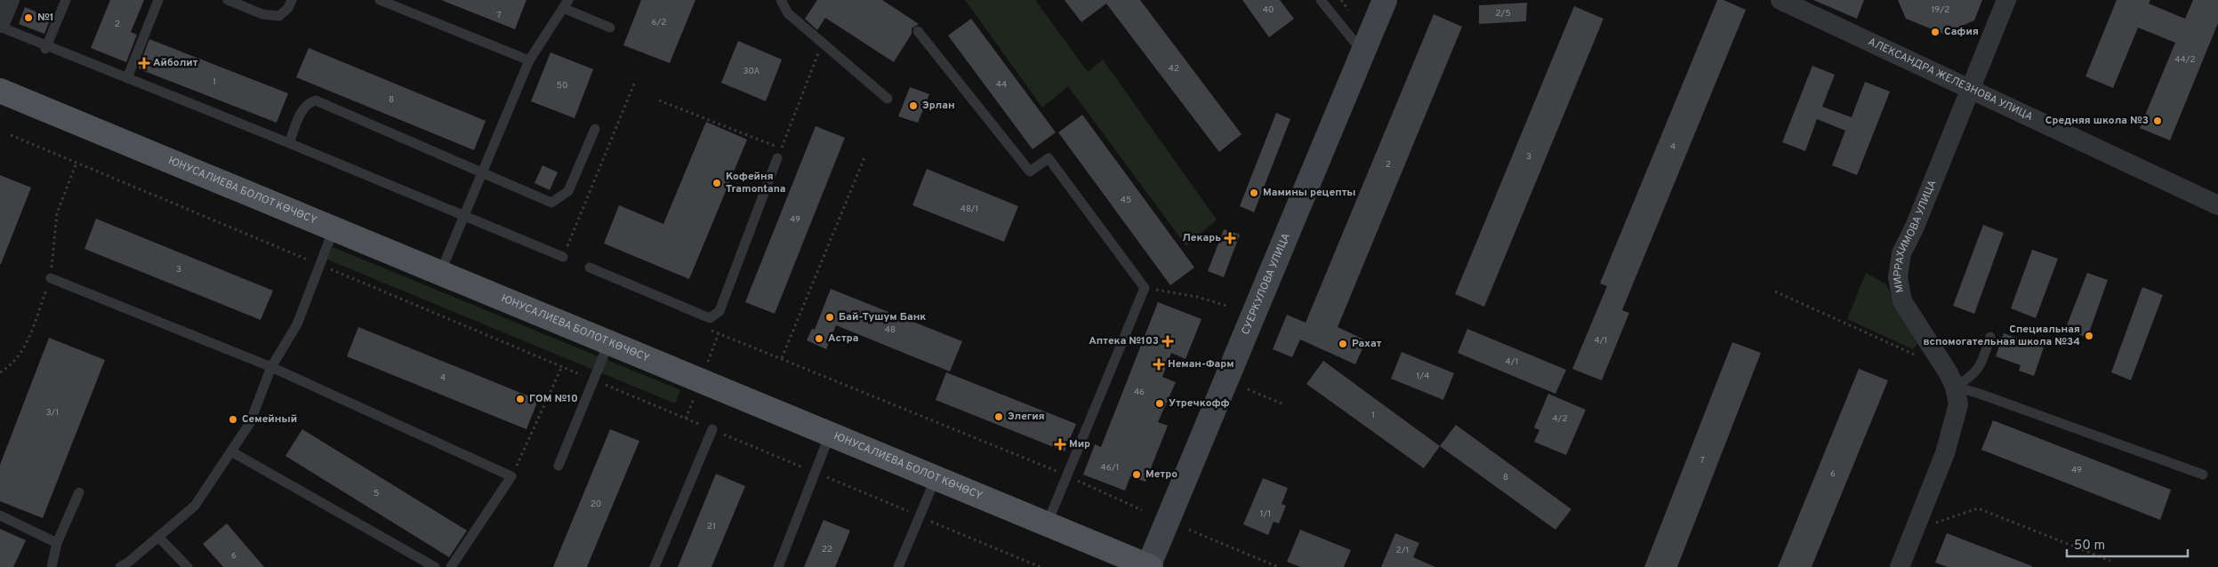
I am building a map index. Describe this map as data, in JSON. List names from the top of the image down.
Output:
{
  "streets": {
    "main road": ["ЮНУСАЛИЕВА БОЛОТ КӨЧӨСҮ", "СУЕРКУЛОВА УЛИЦА"],
    "street": ["АЛЕКСАНДРА ЖЕЛЕЗНОВА УЛИЦА", "МИРРАХИМОВА УЛИЦА"]
  },
  "crossings": [
    ["АЛЕКСАНДРА ЖЕЛЕЗНОВА УЛИЦА", "МИРРАХИМОВА УЛИЦА"],
    ["ЮНУСАЛИЕВА БОЛОТ КӨЧӨСҮ", "СУЕРКУЛОВА УЛИЦА"]
  ],
  "places": {
    "other": [
      "№1",
      "Сафия",
      "Эрлан",
      "Средняя школа №3",
      "Кофейня Tramontana",
      "Мамины рецепты",
      "Бай-Тушум Банк",
      "Специальная вспомогательная школа №34",
      "Астра",
      "Рахат",
      "ГОМ №10",
      "Утречкофф",
      "Элегия",
      "Семейный",
      "Метро"
    ],
    "health": [
      "Айболит",
      "Лекарь",
      "Аптека №103",
      "Неман-Фарм",
      "Мир"
    ]
  },
  "house_numbers": [
    "40",
    "19/2",
    "2/5",
    "7",
    "6/2",
    "2",
    "44/2",
    "42",
    "30А",
    "1",
    "44",
    "50",
    "8",
    "4",
    "3",
    "2",
    "45",
    "48/1",
    "49",
    "3",
    "48",
    "4/1",
    "4/1",
    "1/4",
    "4",
    "46",
    "3/1",
    "1",
    "4/2",
    "7",
    "46/1",
    "49",
    "6",
    "8",
    "5",
    "20",
    "1/1",
    "21",
    "22",
    "2/1",
    "6"
  ],
  "scale_bar": "50 m"
}
